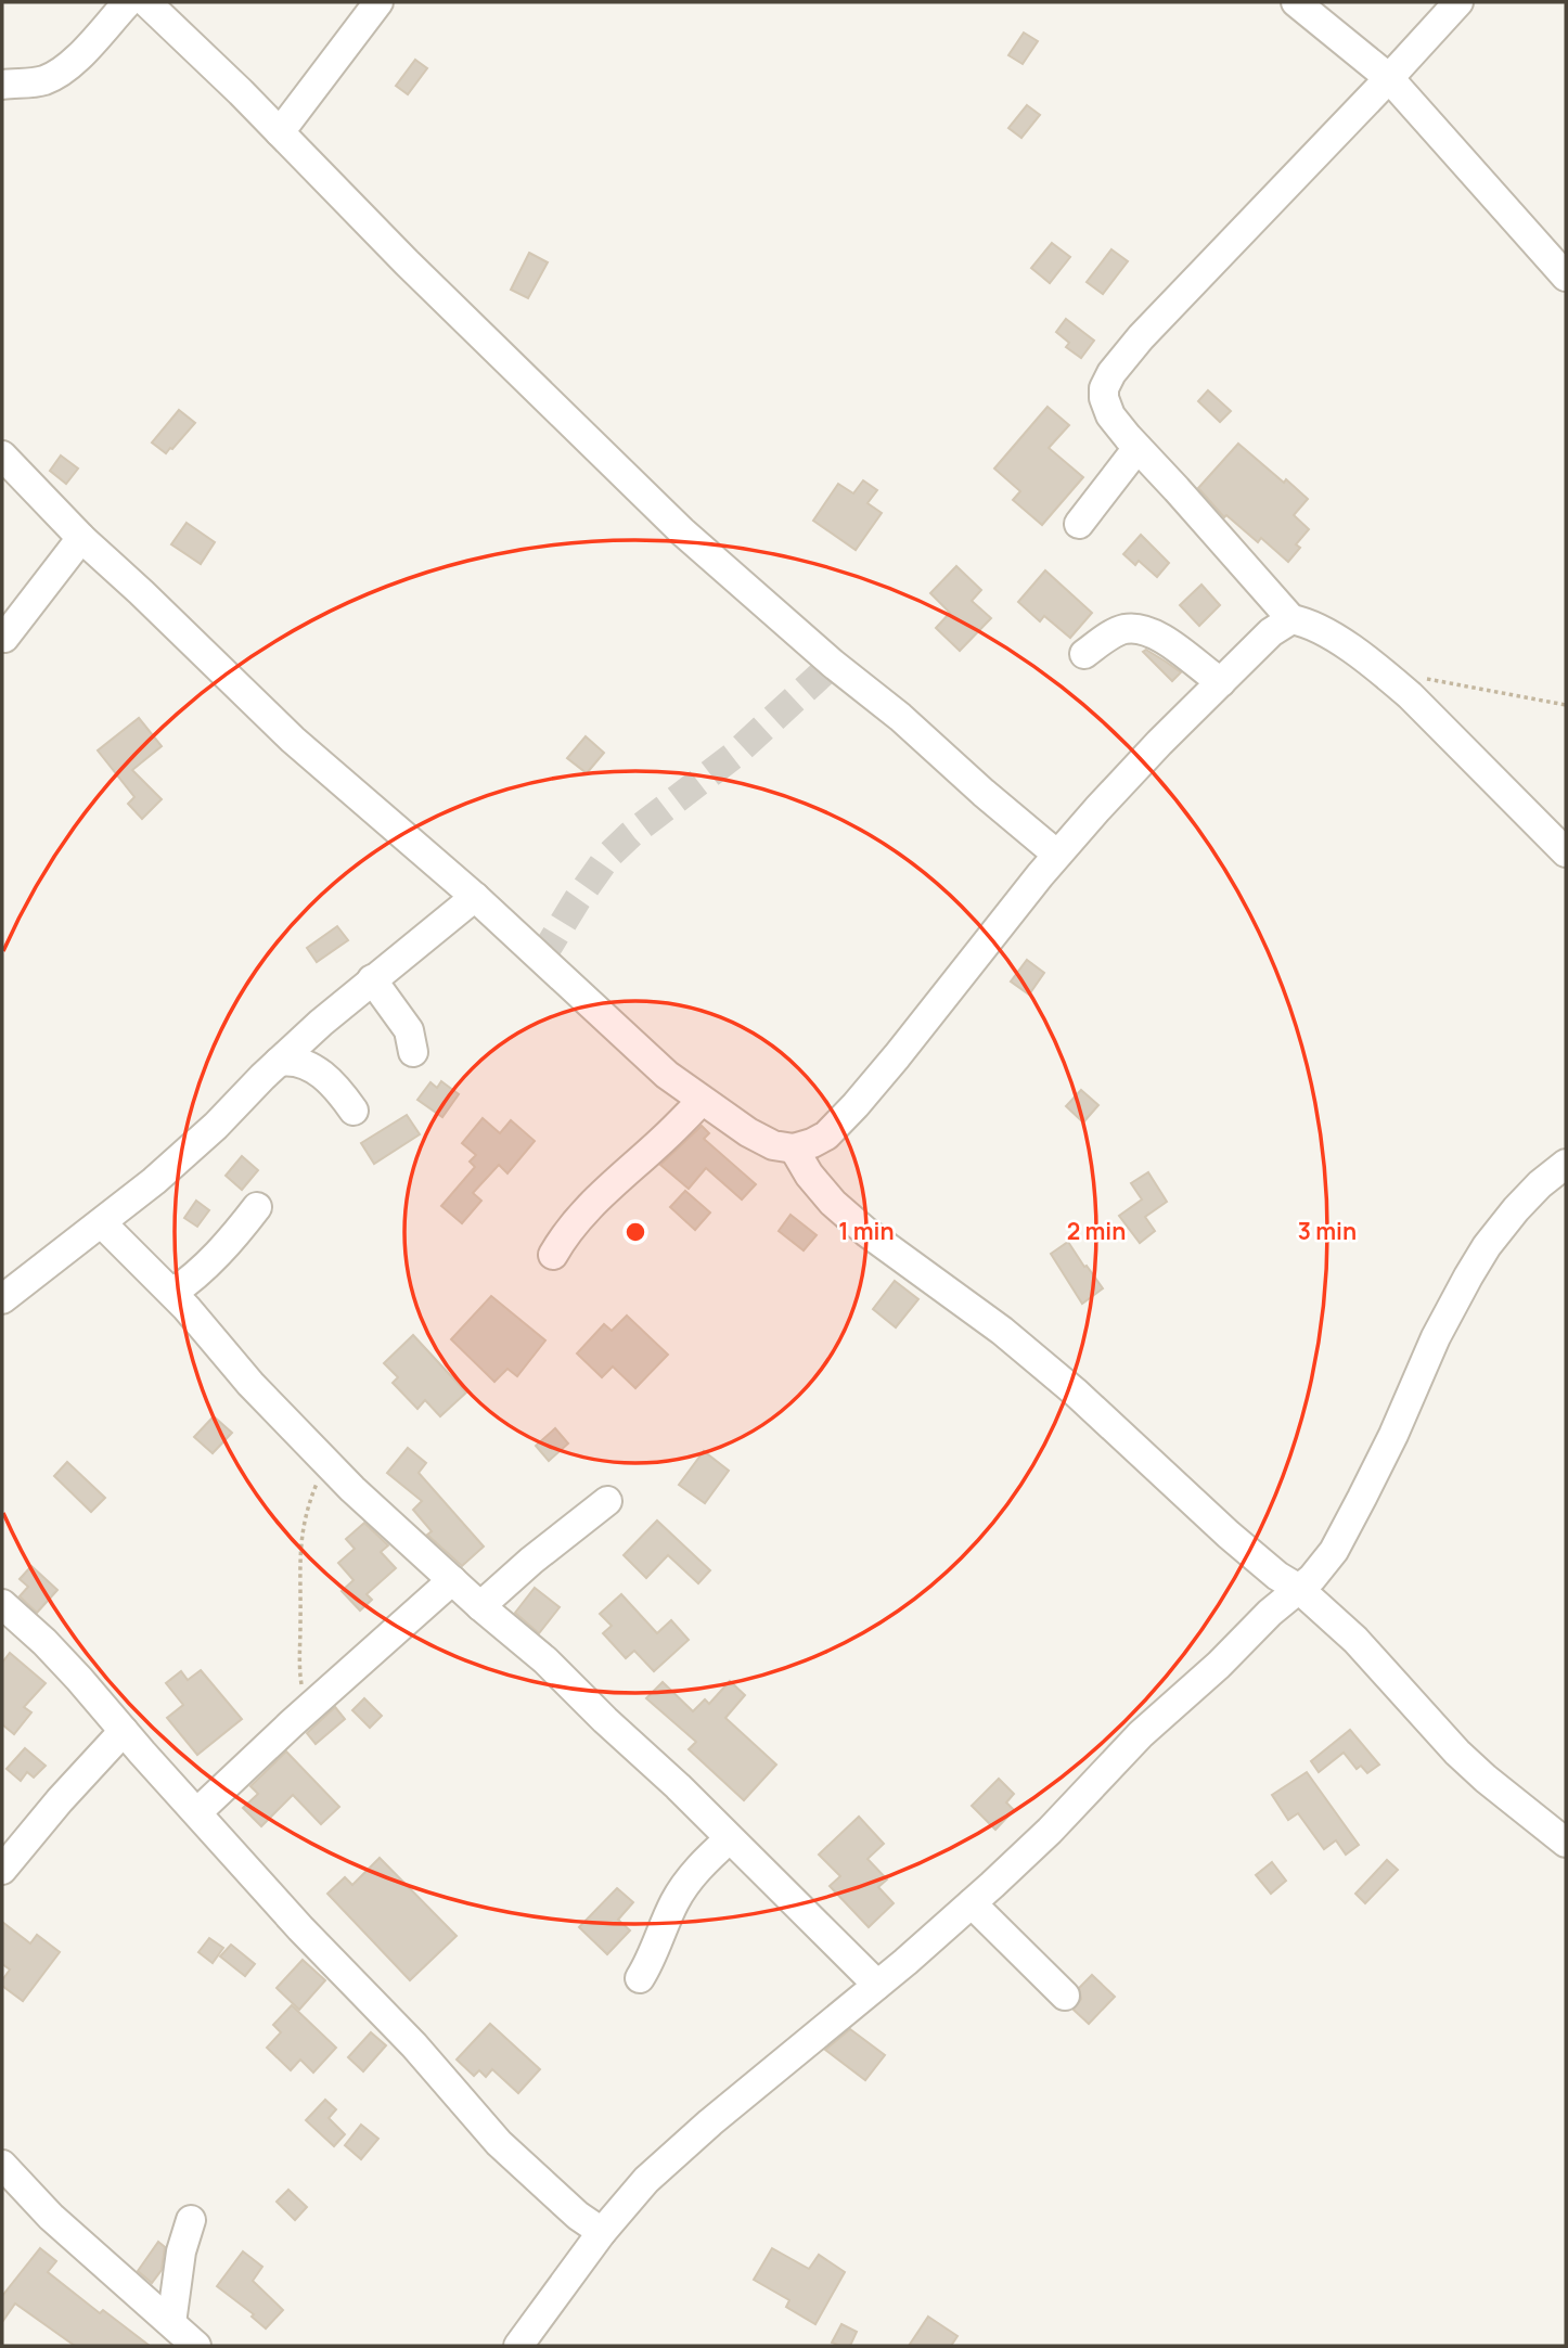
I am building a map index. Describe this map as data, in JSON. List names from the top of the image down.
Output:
{
  "rings": ["1 min", "2 min", "3 min"]
}
